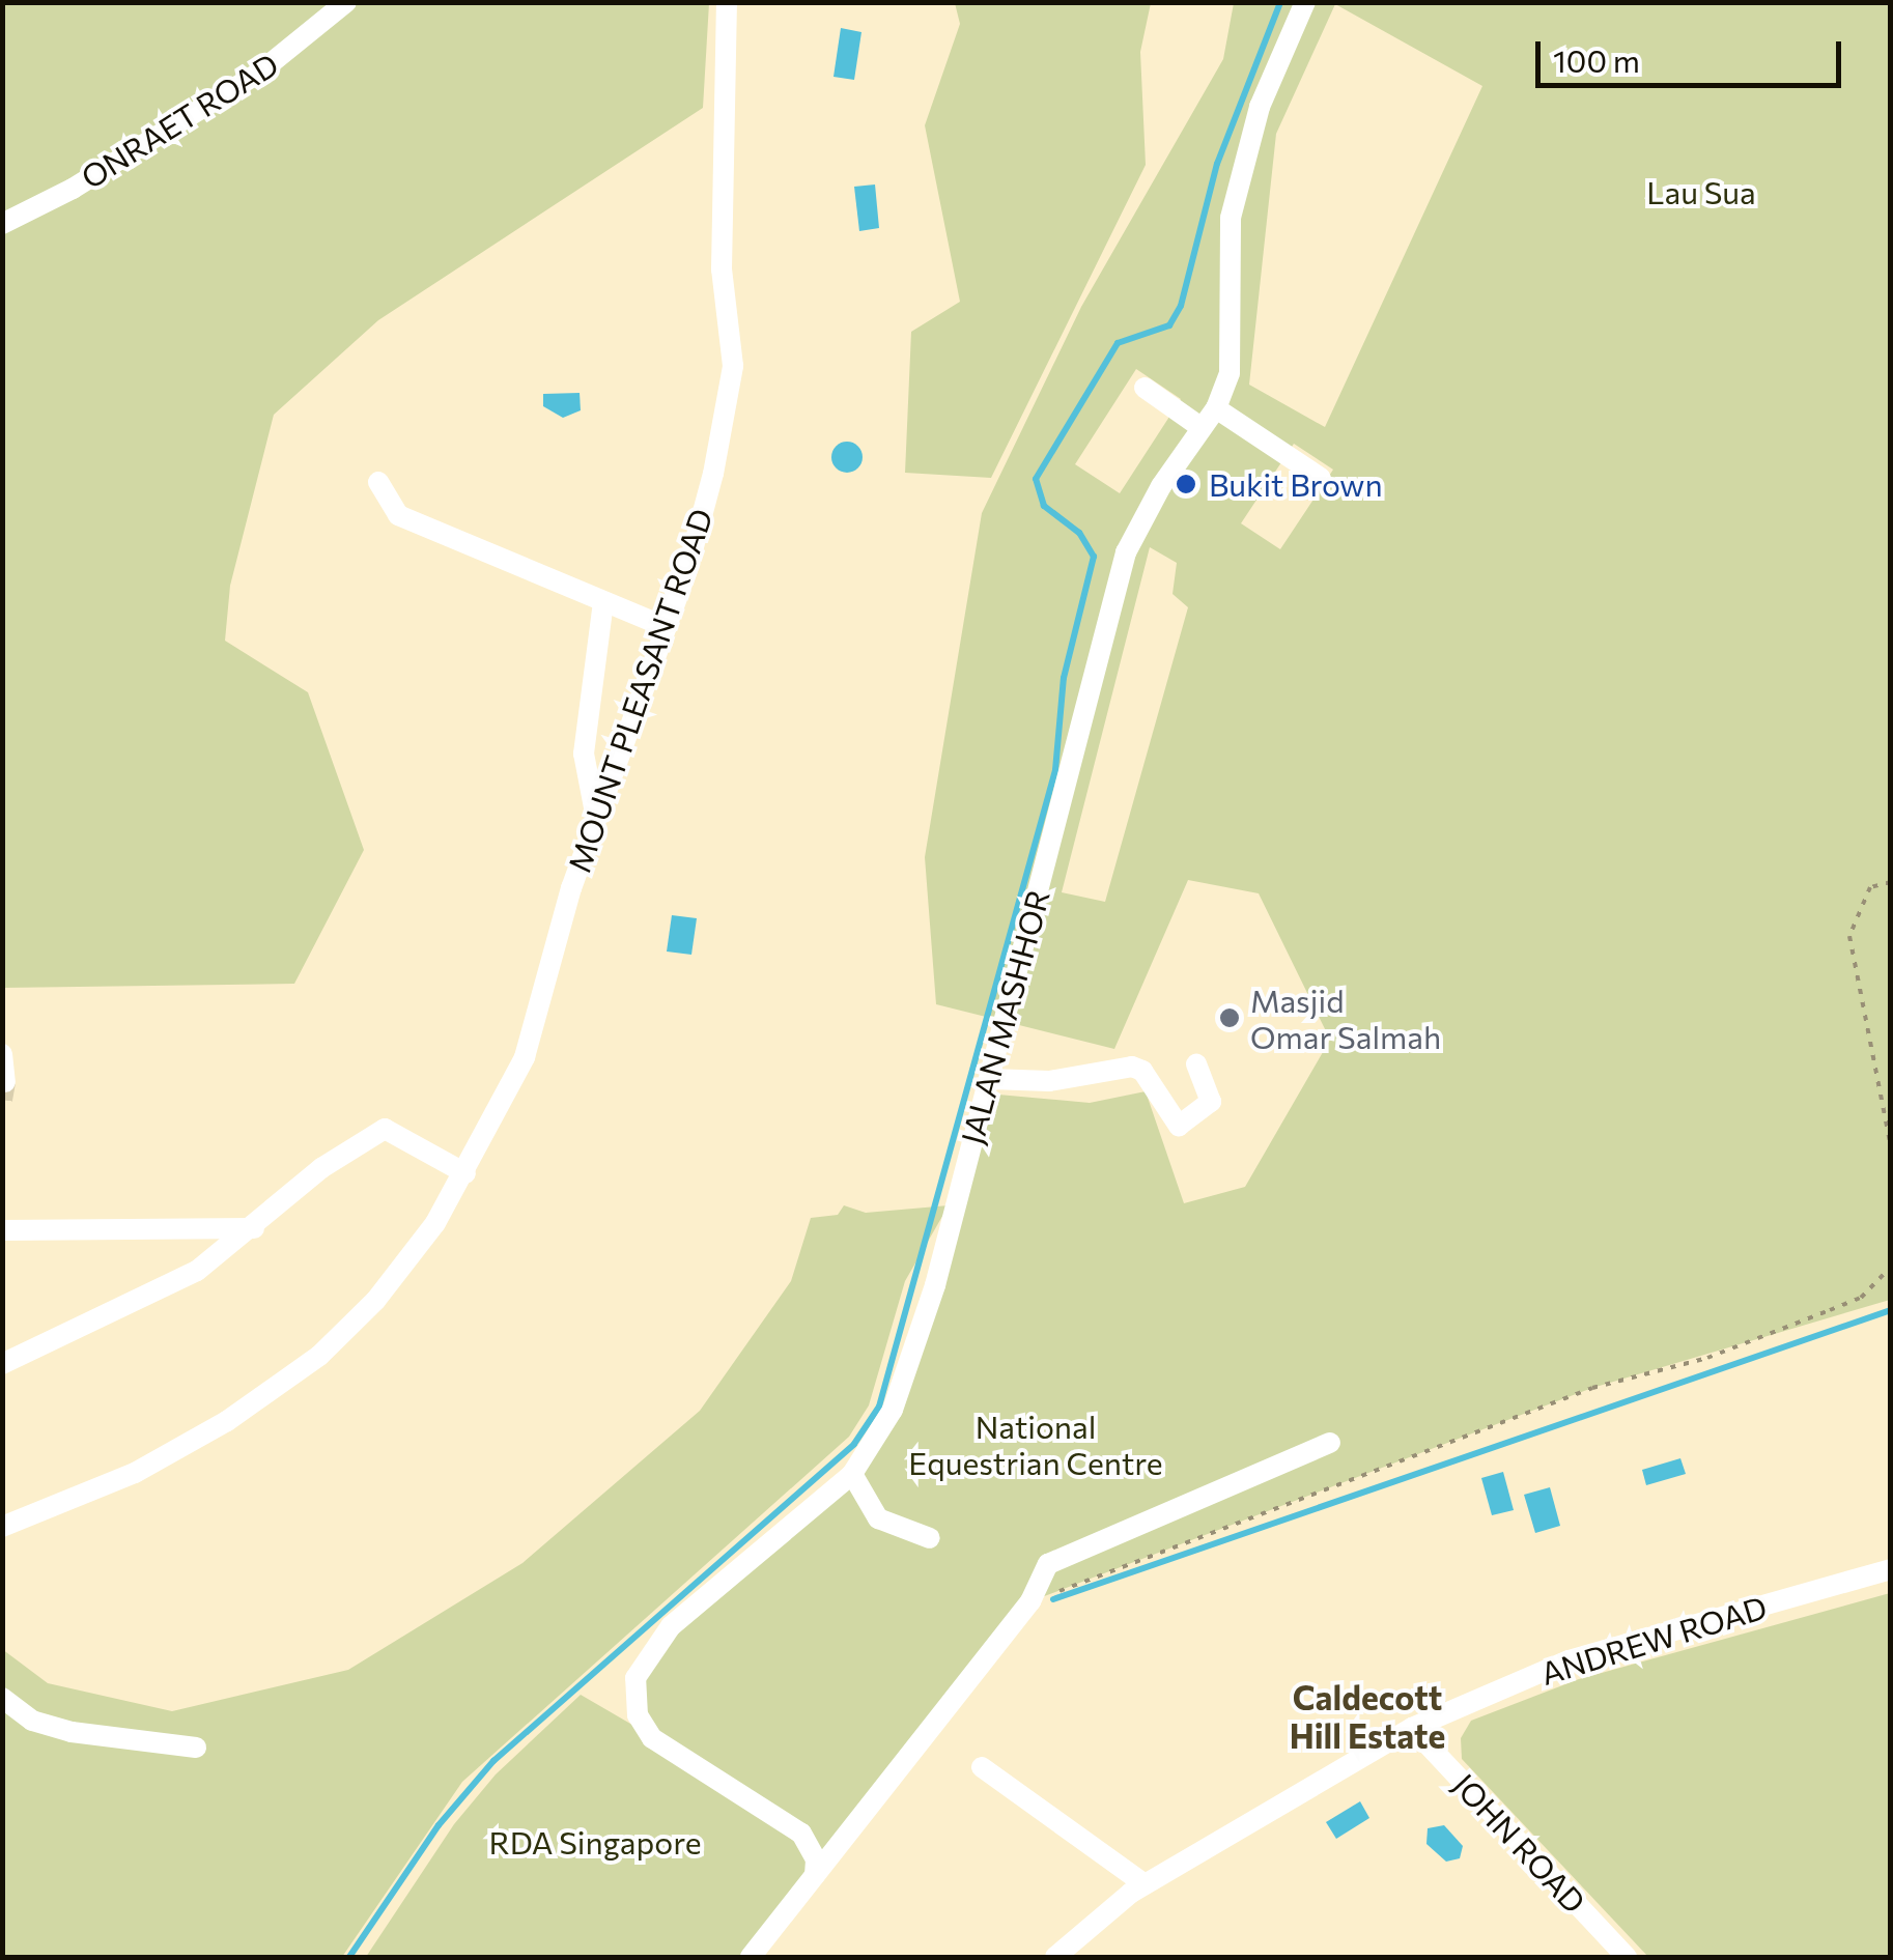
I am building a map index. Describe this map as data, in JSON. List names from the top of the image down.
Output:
{
  "streets": {
    "street": [
      "ONRAET ROAD",
      "MOUNT PLEASANT ROAD",
      "JALAN MASHHOR",
      "ANDREW ROAD",
      "JOHN ROAD"
    ]
  },
  "crossings": [
    ["ANDREW ROAD", "JOHN ROAD"]
  ],
  "districts": ["Caldecott Hill Estate"],
  "parks": ["Lau Sua", "National Equestrian Centre", "RDA Singapore"],
  "places": ["Bukit Brown", "Masjid Omar Salmah"],
  "scale_bar": "100 m"
}
